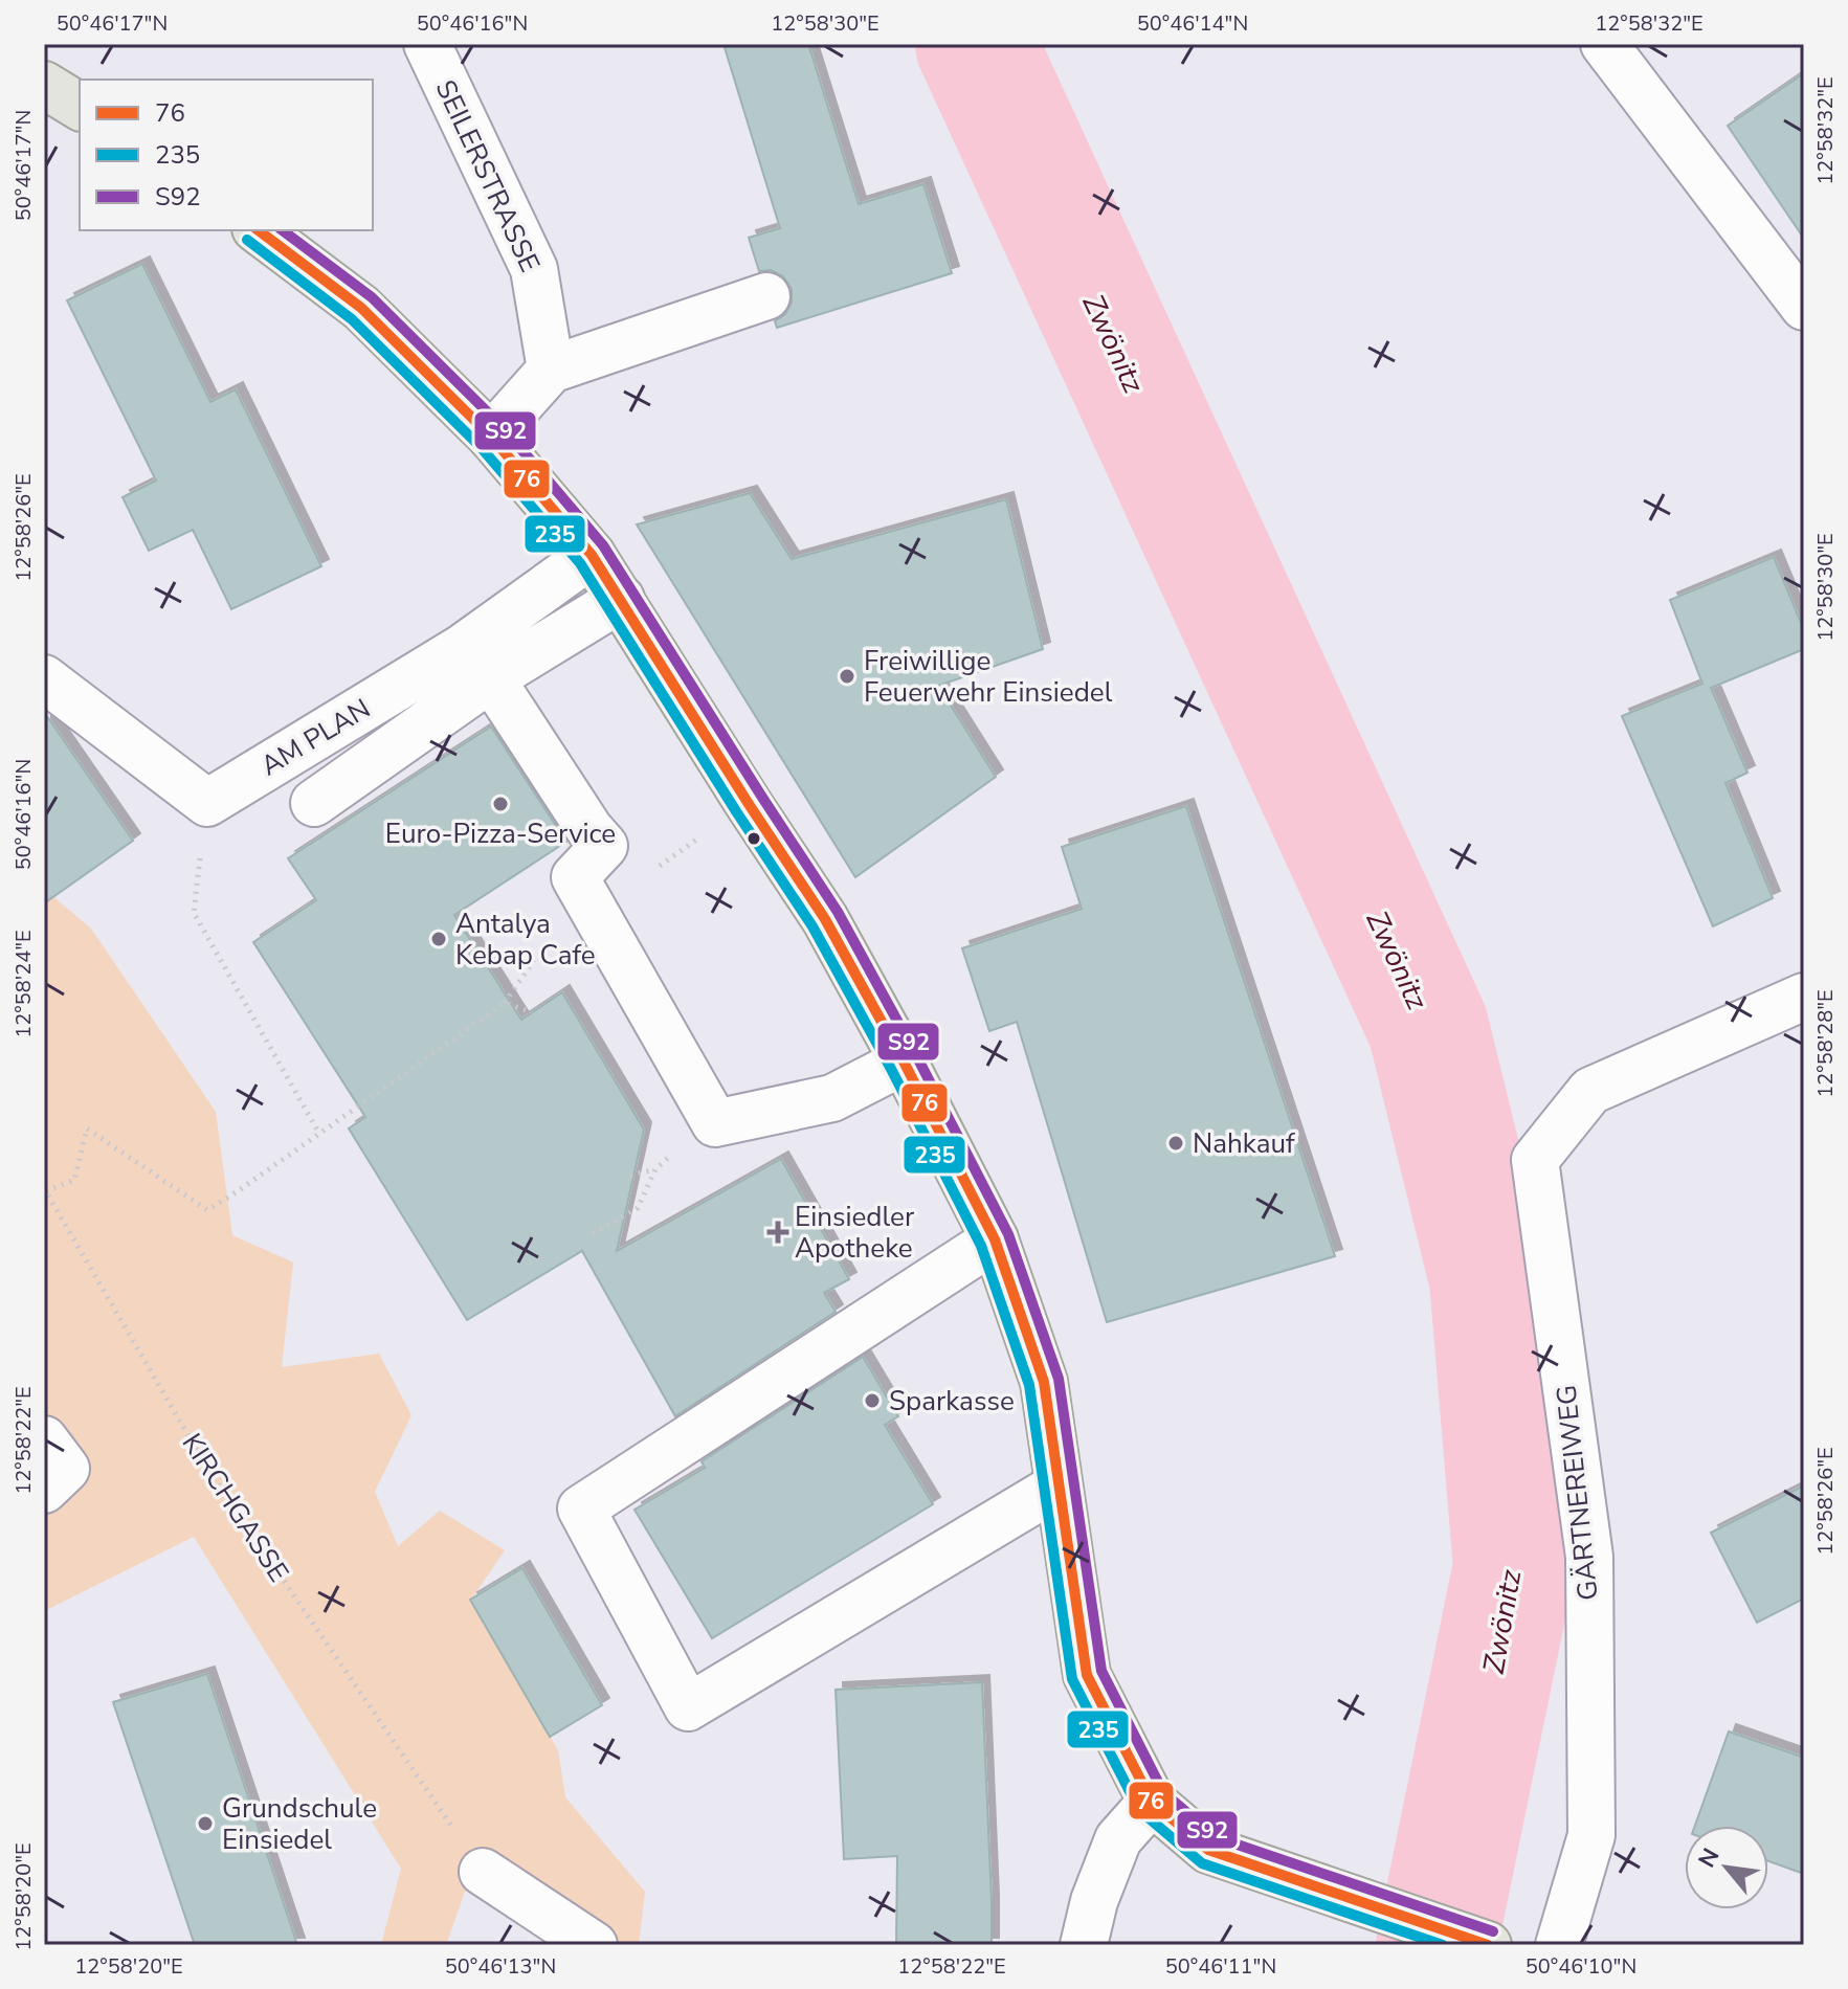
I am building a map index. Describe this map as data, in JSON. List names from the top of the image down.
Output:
{
  "streets": {
    "street": ["SEILERSTRASSE", "AM PLAN", "GÄRTNEREIWEG"],
    "path": ["KIRCHGASSE"]
  },
  "water": ["Zwönitz"],
  "places": {
    "other": [
      "Freiwillige Feuerwehr Einsiedel",
      "Euro-Pizza-Service",
      "Antalya Kebap Cafe",
      "Nahkauf",
      "Sparkasse",
      "Grundschule Einsiedel"
    ],
    "health": ["Einsiedler Apotheke"]
  },
  "lines": ["transit line 76", "transit line S92", "transit line 235"],
  "legend": ["76", "235", "S92"],
  "north": "top left",
  "coordinates": [
    "50°46'17\"N",
    "50°46'16\"N",
    "12°58'30\"E",
    "50°46'14\"N",
    "12°58'32\"E",
    "12°58'26\"E",
    "12°58'24\"E",
    "12°58'28\"E",
    "12°58'22\"E",
    "12°58'20\"E",
    "50°46'13\"N",
    "50°46'11\"N",
    "50°46'10\"N"
  ]
}
